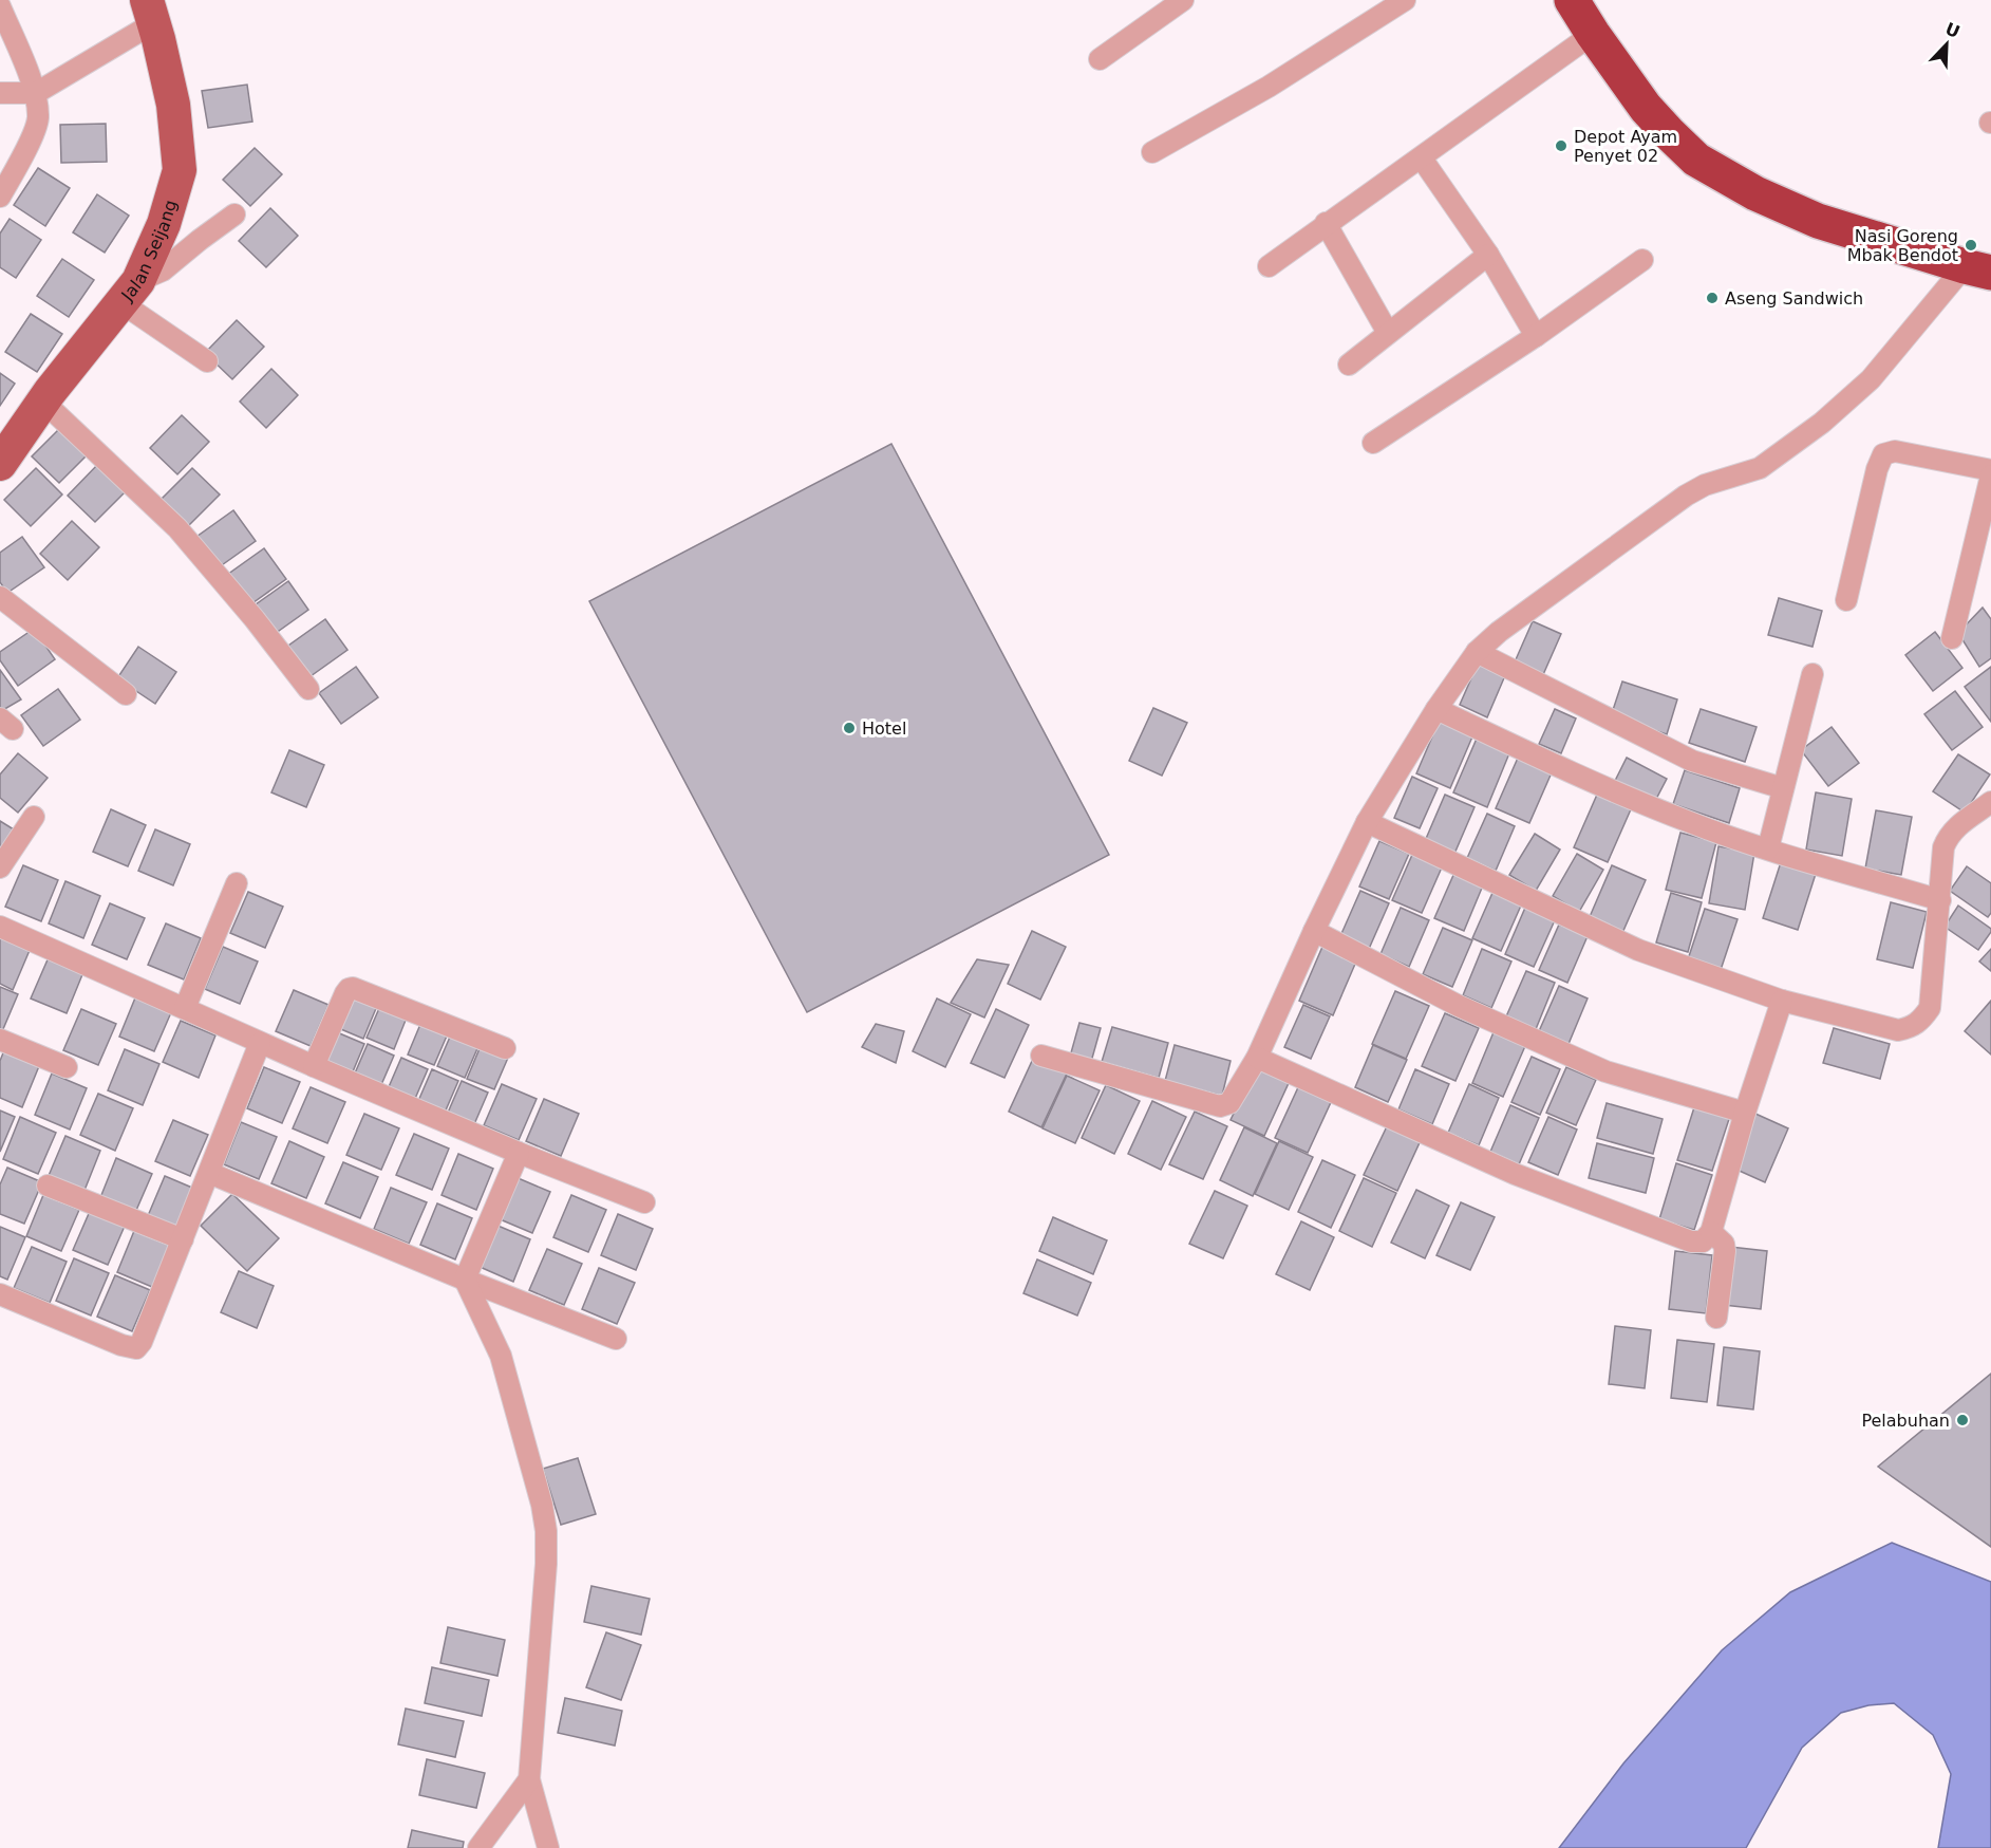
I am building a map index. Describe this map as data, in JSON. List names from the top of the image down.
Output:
{
  "streets": {
    "main road": ["Jalan Seijang"]
  },
  "places": [
    "Depot Ayam Penyet 02",
    "Nasi Goreng Mbak Bendot",
    "Aseng Sandwich",
    "Hotel",
    "Pelabuhan"
  ],
  "north": "top right"
}
